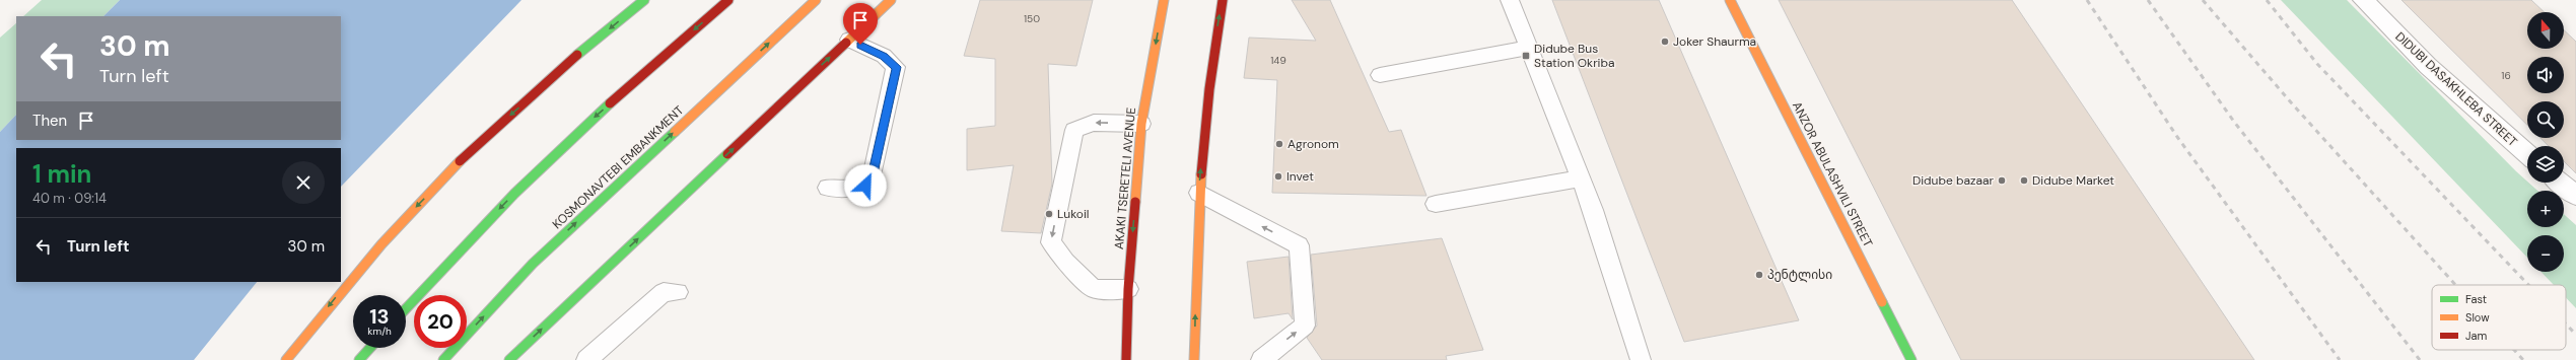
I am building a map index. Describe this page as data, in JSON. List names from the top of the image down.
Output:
{
  "streets": {
    "main road": ["KOSMONAVTEBI EMBANKMENT", "ANZOR ABULASHVILI STREET", "AKAKI TSERETELI AVENUE"],
    "street": ["DIDUBI DASAKHLEBA STREET"]
  },
  "places": {
    "other": [
      "Joker Shaurma",
      "Agronom",
      "Invet",
      "Didube bazaar",
      "Didube Market",
      "Lukoil",
      "პენტლისი"
    ],
    "transit": ["Didube Bus Station Okriba"]
  },
  "house_numbers": ["150", "149", "16"],
  "legend": ["Fast", "Slow", "Jam"],
  "north": "top",
  "page": {
    "map_buttons": ["+", "−"],
    "turn": ["30 m", "Turn left"],
    "then": "Then",
    "heading": ["1 min", "40 m · 09:14"],
    "list": [
      {
        "name": "Turn left",
        "value": "30 m"
      }
    ],
    "speed": "13 km/h",
    "limit": "20"
  }
}
